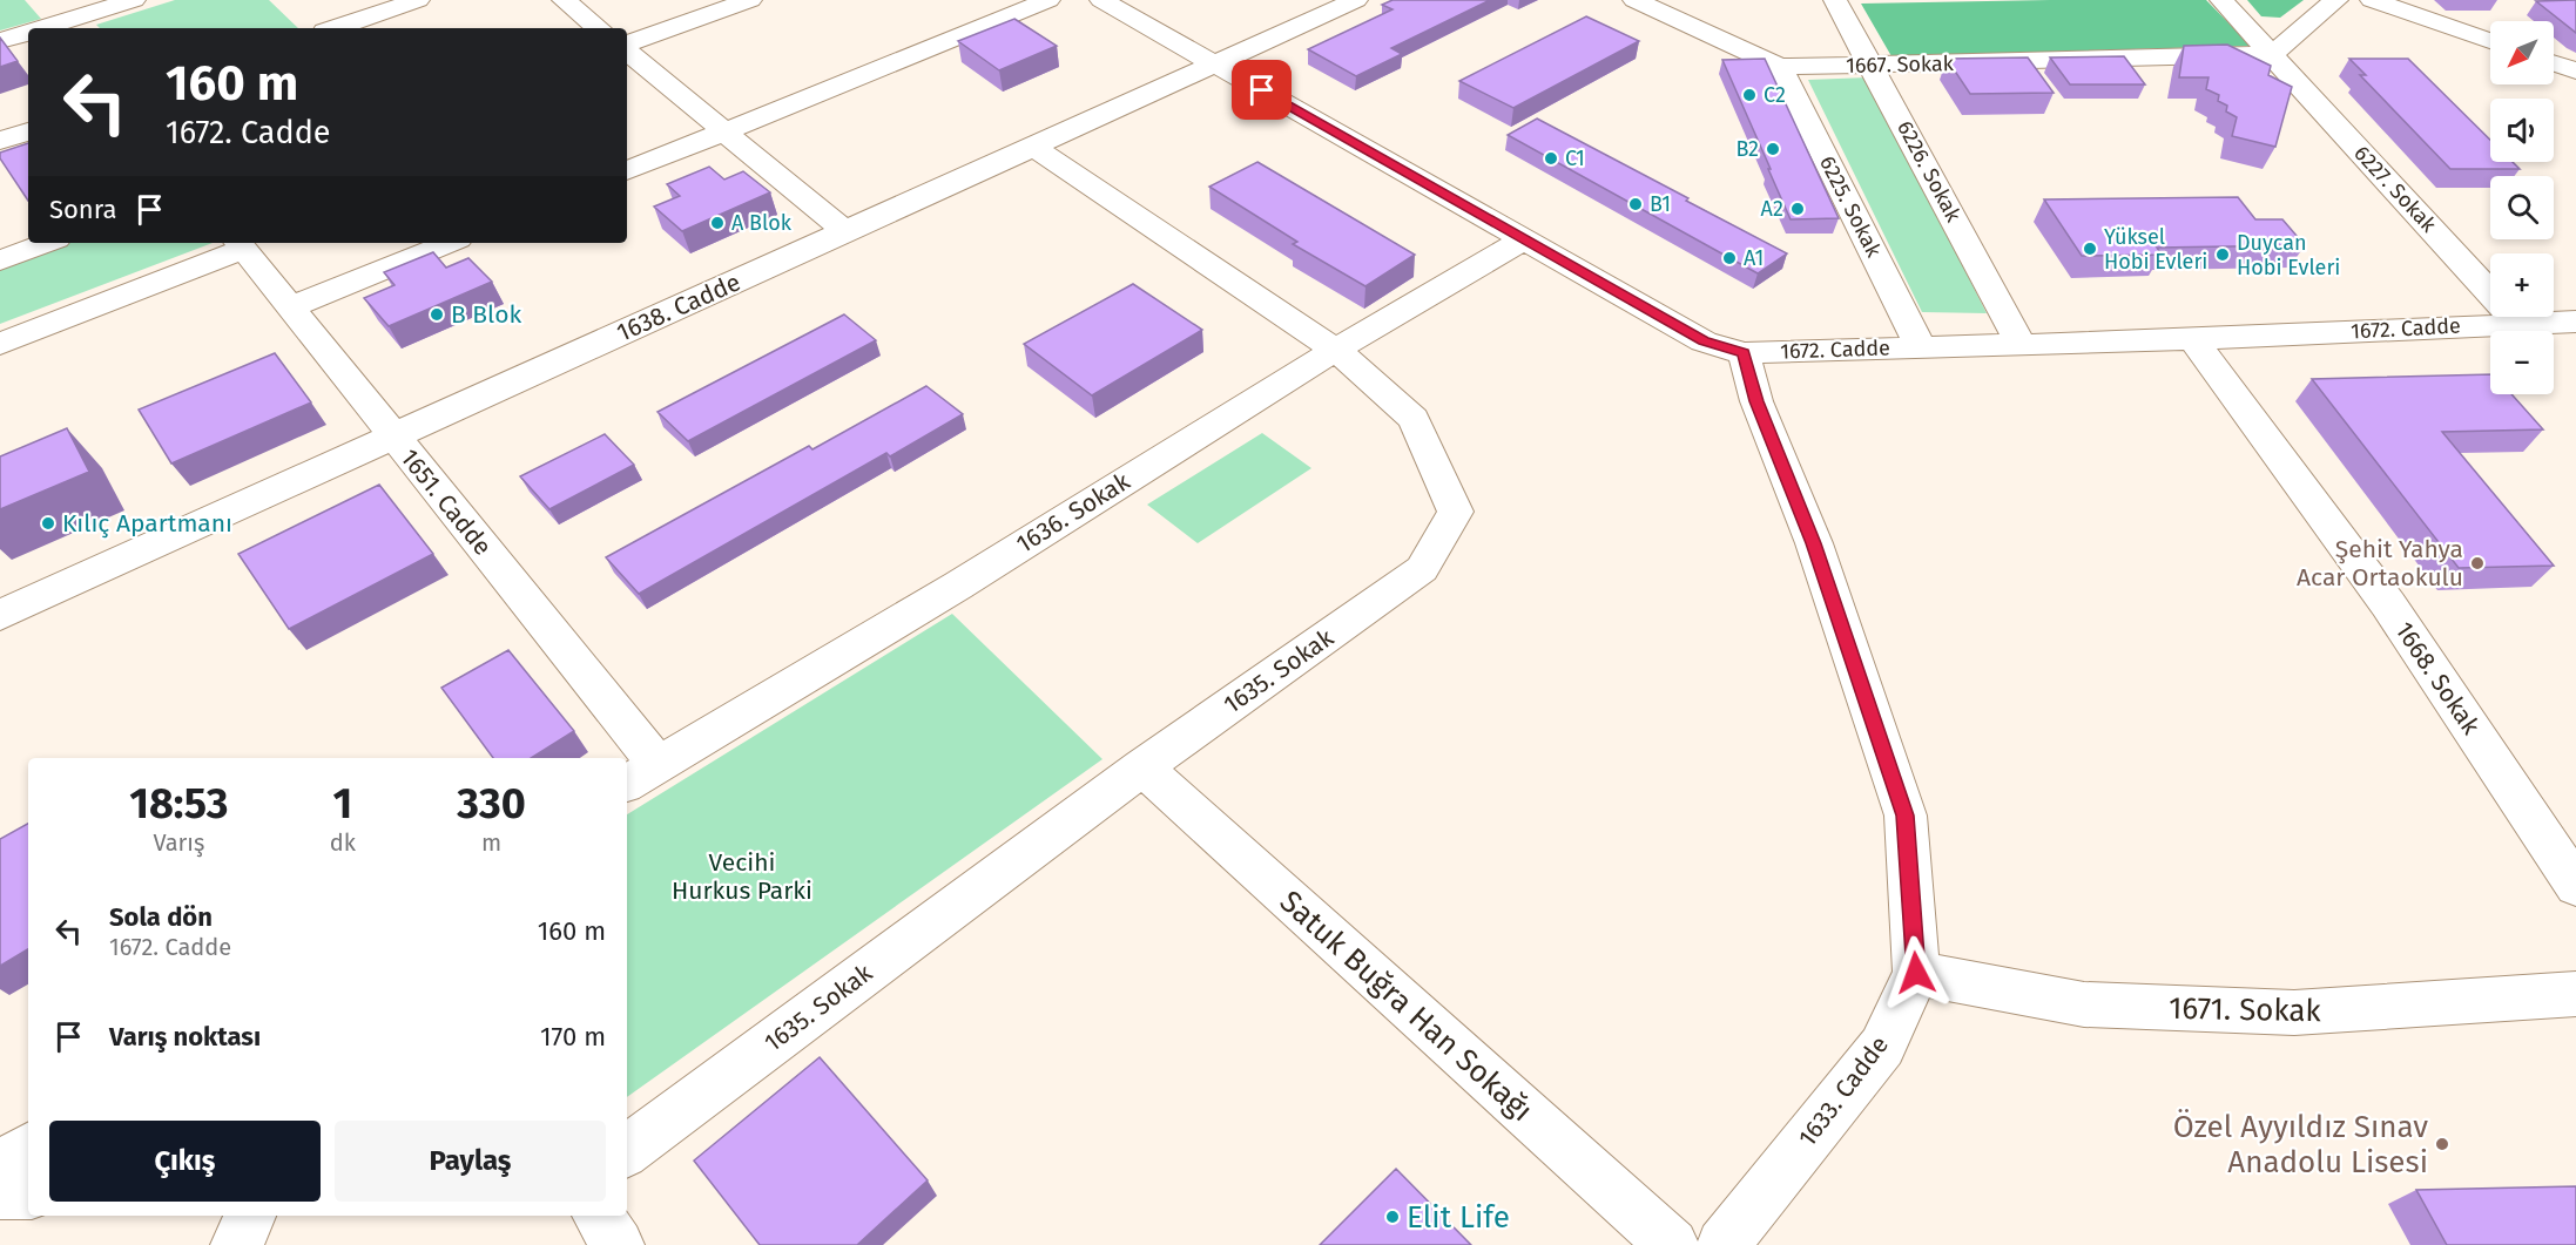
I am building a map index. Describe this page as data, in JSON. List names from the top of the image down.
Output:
{
  "streets": {
    "street": [
      "1667. Sokak",
      "6226. Sokak",
      "6227. Sokak",
      "6225. Sokak",
      "1638. Cadde",
      "1672. Cadde",
      "1651. Cadde",
      "1636. Sokak",
      "1635. Sokak",
      "1668. Sokak",
      "Satuk Buğra Han Sokağı",
      "1671. Sokak",
      "1633. Cadde"
    ]
  },
  "crossings": [
    ["1667. Sokak", "6226. Sokak"],
    ["1667. Sokak", "6227. Sokak"],
    ["1667. Sokak", "6225. Sokak"],
    ["6226. Sokak", "1672. Cadde"],
    ["6227. Sokak", "1672. Cadde"],
    ["6225. Sokak", "1672. Cadde"],
    ["1638. Cadde", "1672. Cadde"],
    ["1638. Cadde", "1651. Cadde"],
    ["1638. Cadde", "1635. Sokak"],
    ["1672. Cadde", "1636. Sokak"],
    ["1672. Cadde", "1668. Sokak"],
    ["1672. Cadde", "1633. Cadde"],
    ["1651. Cadde", "1636. Sokak"],
    ["1636. Sokak", "1635. Sokak"],
    ["1635. Sokak", "Satuk Buğra Han Sokağı"],
    ["1671. Sokak", "1633. Cadde"]
  ],
  "parks": ["Vecihi Hurkus Parki"],
  "places": [
    "C2",
    "B2",
    "C1",
    "B1",
    "A2",
    "A Blok",
    "Yüksel Hobi Evleri",
    "Duycan Hobi Evleri",
    "A1",
    "B Blok",
    "Kılıç Apartmanı",
    "Şehit Yahya Acar Ortaokulu",
    "Özel Ayyıldız Sınav Anadolu Lisesi",
    "Elit Life"
  ],
  "north": "bottom left",
  "page": {
    "map_buttons": ["+", "−"],
    "turn": ["160 m", "1672. Cadde"],
    "then": "Sonra",
    "eta": [
      "18:53",
      "Varış",
      "1",
      "dk",
      "330",
      "m"
    ],
    "list": [
      {
        "name": "Sola dön",
        "note": "1672. Cadde",
        "value": "160 m"
      },
      {
        "name": "Varış noktası",
        "value": "170 m"
      }
    ],
    "buttons": ["Çıkış", "Paylaş"]
  }
}
